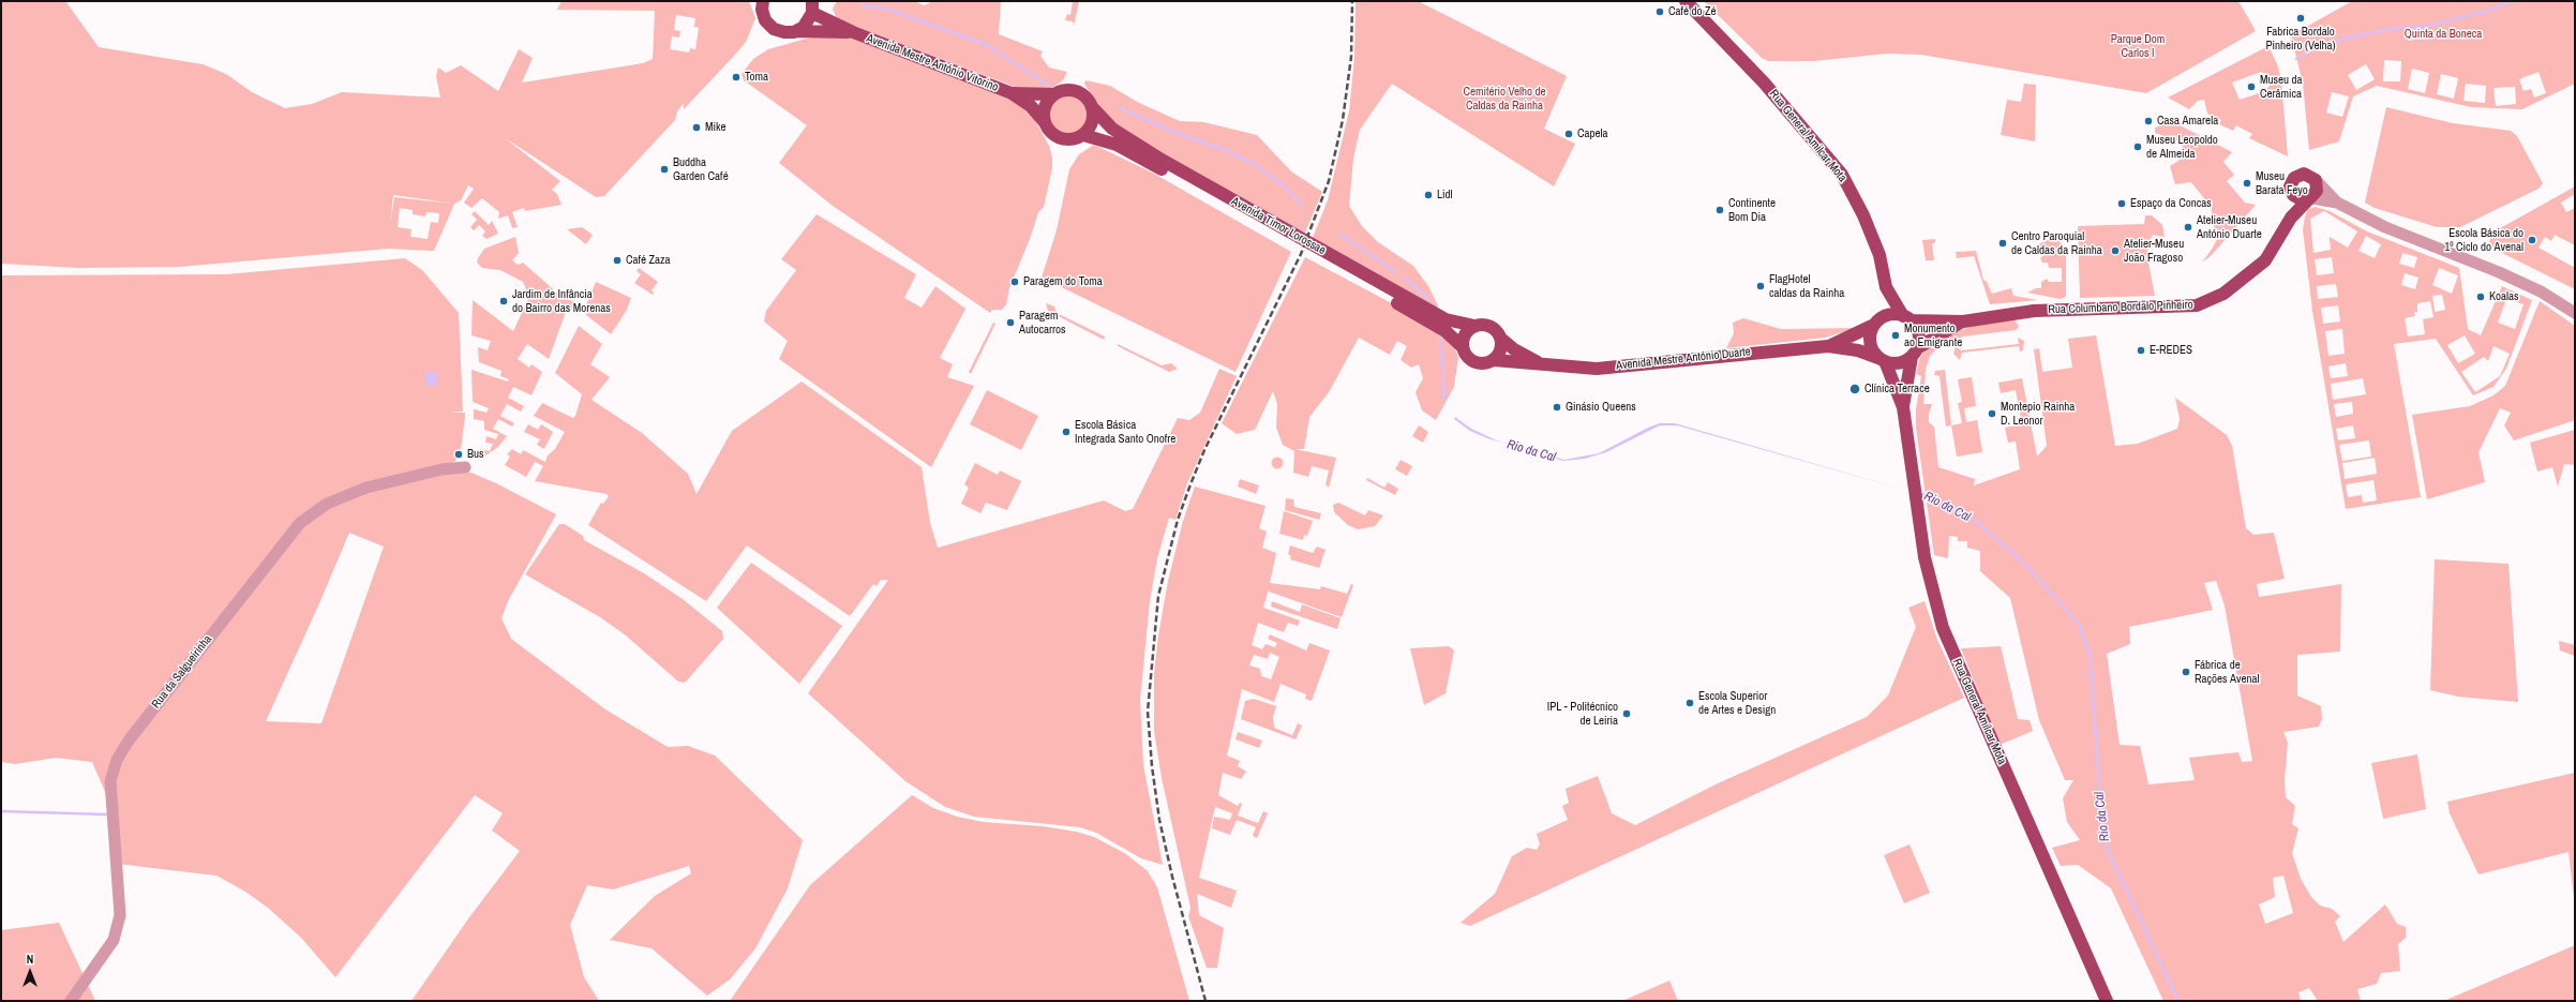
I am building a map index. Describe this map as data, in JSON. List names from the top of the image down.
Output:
{
  "streets": {
    "main road": [
      "Avenida Mestre António Vitorino",
      "Rua General Amilcar Mota",
      "Avenida Timor Lorossae",
      "Rua Columbano Bordalo Pinheiro",
      "Avenida Mestre António Duarte",
      "Rua General Amílcar Mota"
    ],
    "street": ["Rua da Salgueirinha"]
  },
  "crossings": [
    ["Avenida Timor Lorossae", "Avenida Mestre António Duarte"]
  ],
  "water": ["Rio da Cal"],
  "parks": ["Quinta da Boneca", "Parque Dom Carlos I", "Cemitério Velho de Caldas da Rainha"],
  "places": [
    "Café do Zé",
    "Fabrica Bordalo Pinheiro (Velha)",
    "Toma",
    "Museu da Cerâmica",
    "Casa Amarela",
    "Mike",
    "Capela",
    "Museu Leopoldo de Almeida",
    "Buddha Garden Café",
    "Museu Barata Feyo",
    "Lidl",
    "Espaço da Concas",
    "Continente Bom Dia",
    "Atelier-Museu António Duarte",
    "Escola Básica do 1º Ciclo do Avenal",
    "Centro Paroquial de Caldas da Rainha",
    "Atelier-Museu João Fragoso",
    "Café Zaza",
    "Paragem do Toma",
    "FlagHotel caldas da Rainha",
    "Koalas",
    "Jardim de Infância do Bairro das Morenas",
    "Paragem Autocarros",
    "Monumento ao Emigrante",
    "E-REDES",
    "Clínica Terrace",
    "Ginásio Queens",
    "Montepio Rainha D. Leonor",
    "Escola Básica Integrada Santo Onofre",
    "Bus",
    "Fábrica de Rações Avenal",
    "Escola Superior de Artes e Design",
    "IPL - Politécnico de Leiria"
  ],
  "north": "top"
}
